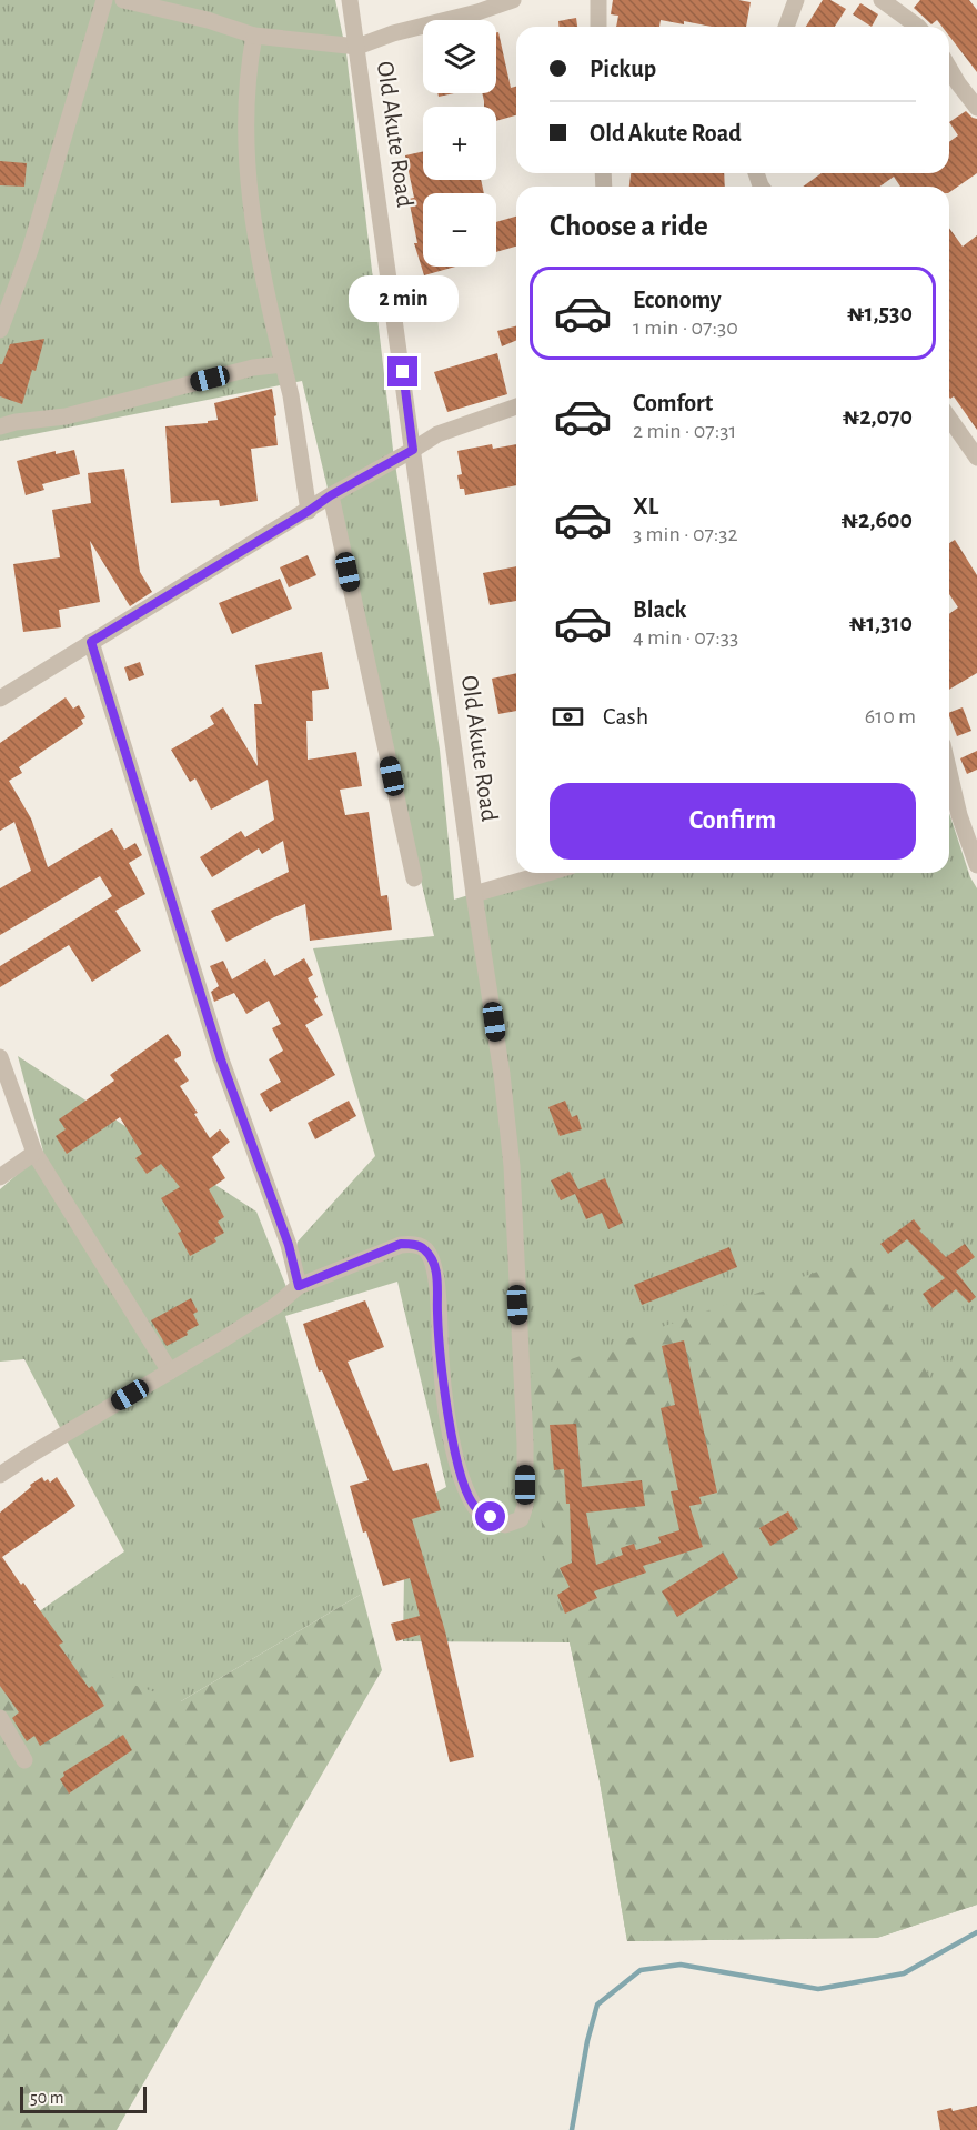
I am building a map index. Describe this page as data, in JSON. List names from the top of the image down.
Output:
{
  "streets": {
    "street": ["Old Akute Road"]
  },
  "scale_bar": "50 m",
  "page": {
    "map_buttons": ["+", "−"],
    "banner": ["Pickup", "Old Akute Road"],
    "heading": "Choose a ride",
    "list": [
      {
        "name": "Economy",
        "note": "1 min · 07:30",
        "value": "₦1,530"
      },
      {
        "name": "Comfort",
        "note": "2 min · 07:31",
        "value": "₦2,070"
      },
      {
        "name": "XL",
        "note": "3 min · 07:32",
        "value": "₦2,600"
      },
      {
        "name": "Black",
        "note": "4 min · 07:33",
        "value": "₦1,310"
      }
    ],
    "bubble": "2 min",
    "pay": ["Cash", "610 m"],
    "buttons": "Confirm",
    "scale": "50 m"
  }
}
